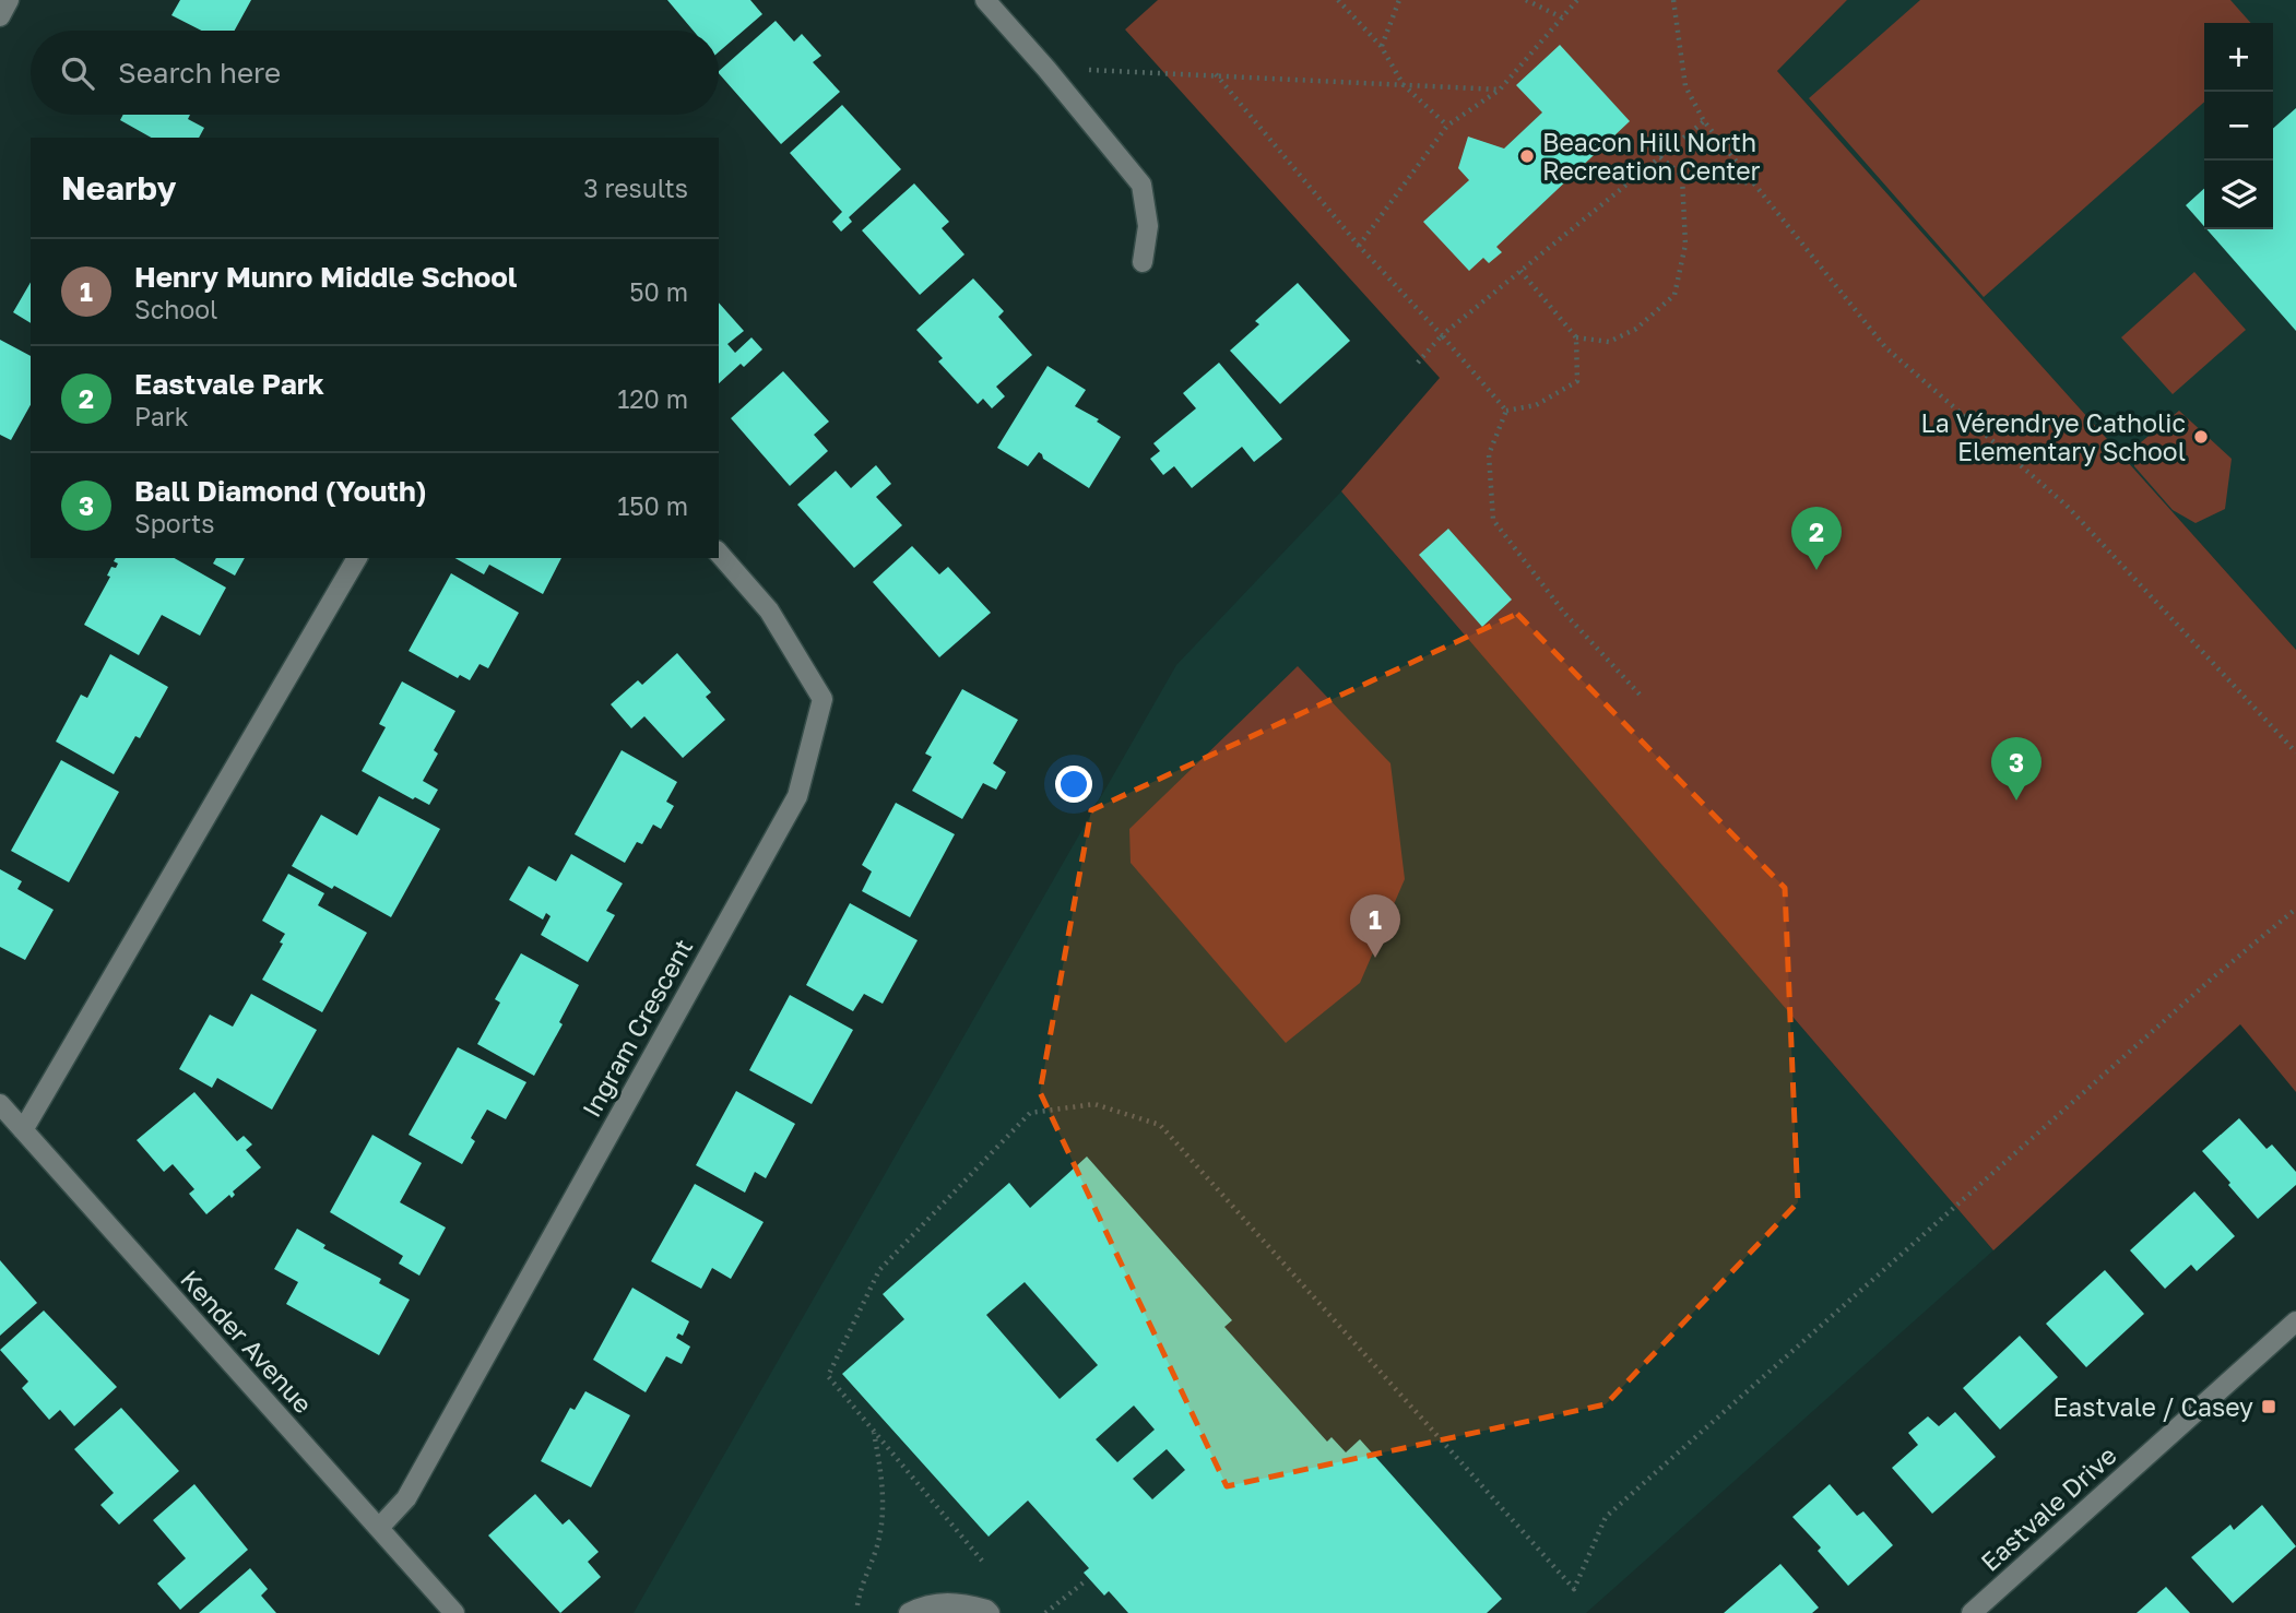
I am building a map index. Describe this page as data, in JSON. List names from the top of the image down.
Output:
{
  "streets": {
    "street": ["Ingram Crescent", "Kender Avenue", "Eastvale Drive"]
  },
  "crossings": [
    ["Ingram Crescent", "Kender Avenue"]
  ],
  "places": {
    "other": ["Beacon Hill North Recreation Center", "La Vérendrye Catholic Elementary School"],
    "transit": ["Eastvale / Casey"]
  },
  "page": {
    "map_buttons": ["+", "−"],
    "search": "Search here",
    "heading": ["Nearby", "3 results"],
    "list": [
      {
        "mark": "1",
        "name": "Henry Munro Middle School",
        "note": "School",
        "value": "50 m"
      },
      {
        "mark": "2",
        "name": "Eastvale Park",
        "note": "Park",
        "value": "120 m"
      },
      {
        "mark": "3",
        "name": "Ball Diamond (Youth)",
        "note": "Sports",
        "value": "150 m"
      }
    ],
    "pins": ["2", "3", "1"]
  }
}
